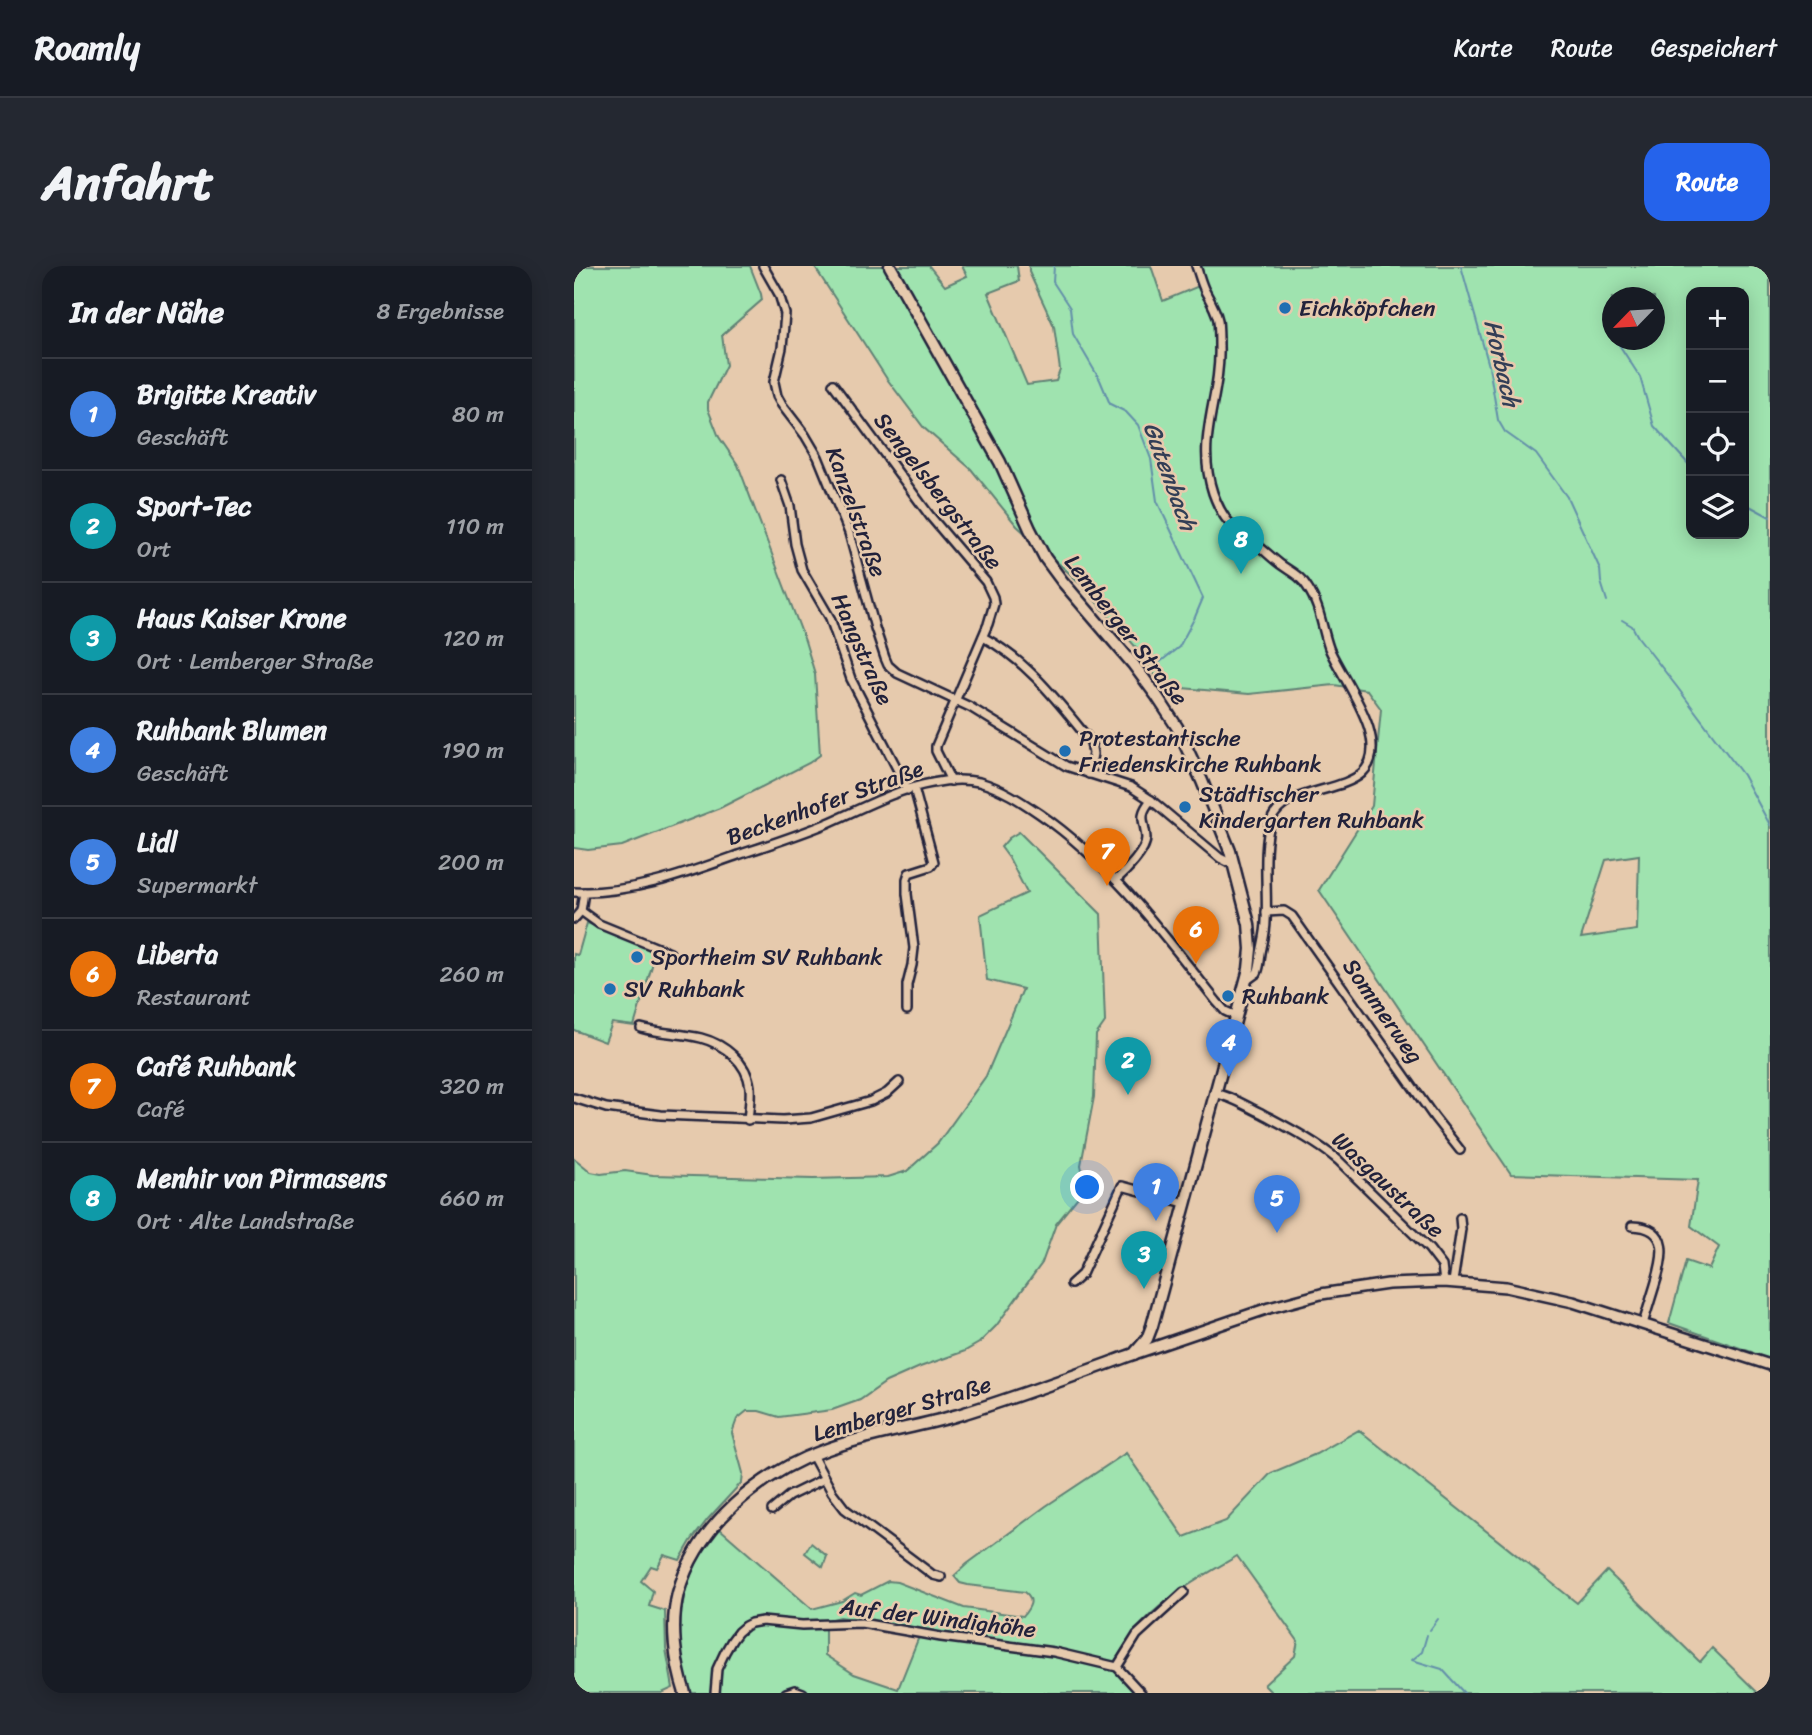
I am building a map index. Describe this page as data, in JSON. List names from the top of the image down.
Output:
{
  "streets": {
    "main road": ["Lemberger Straße"],
    "street": [
      "Sengelsbergstraße",
      "Kanzelstraße",
      "Hangstraße",
      "Beckenhofer Straße",
      "Sommerweg",
      "Wasgaustraße",
      "Auf der Windighöhe"
    ]
  },
  "crossings": [
    ["Sengelsbergstraße", "Kanzelstraße"],
    ["Sengelsbergstraße", "Beckenhofer Straße"],
    ["Kanzelstraße", "Lemberger Straße"],
    ["Lemberger Straße", "Beckenhofer Straße"],
    ["Lemberger Straße", "Wasgaustraße"],
    ["Hangstraße", "Beckenhofer Straße"]
  ],
  "water": ["Horbach", "Gutenbach"],
  "places": [
    "Eichköpfchen",
    "Protestantische Friedenskirche Ruhbank",
    "Städtischer Kindergarten Ruhbank",
    "Sportheim SV Ruhbank",
    "SV Ruhbank",
    "Ruhbank"
  ],
  "north": "bottom left",
  "page": {
    "header": "Roamly",
    "nav": ["Karte", "Route", "Gespeichert"],
    "title": "Anfahrt",
    "buttons": "Route",
    "heading": ["In der Nähe", "8 Ergebnisse"],
    "map_buttons": ["+", "−"],
    "list": [
      {
        "mark": "1",
        "name": "Brigitte Kreativ",
        "note": "Geschäft",
        "value": "80 m"
      },
      {
        "mark": "2",
        "name": "Sport-Tec",
        "note": "Ort",
        "value": "110 m"
      },
      {
        "mark": "3",
        "name": "Haus Kaiser Krone",
        "note": "Ort · Lemberger Straße",
        "value": "120 m"
      },
      {
        "mark": "4",
        "name": "Ruhbank Blumen",
        "note": "Geschäft",
        "value": "190 m"
      },
      {
        "mark": "5",
        "name": "Lidl",
        "note": "Supermarkt",
        "value": "200 m"
      },
      {
        "mark": "6",
        "name": "Liberta",
        "note": "Restaurant",
        "value": "260 m"
      },
      {
        "mark": "7",
        "name": "Café Ruhbank",
        "note": "Café",
        "value": "320 m"
      },
      {
        "mark": "8",
        "name": "Menhir von Pirmasens",
        "note": "Ort · Alte Landstraße",
        "value": "660 m"
      }
    ],
    "pins": [
      "8",
      "7",
      "6",
      "4",
      "2",
      "1",
      "5",
      "3"
    ]
  }
}
